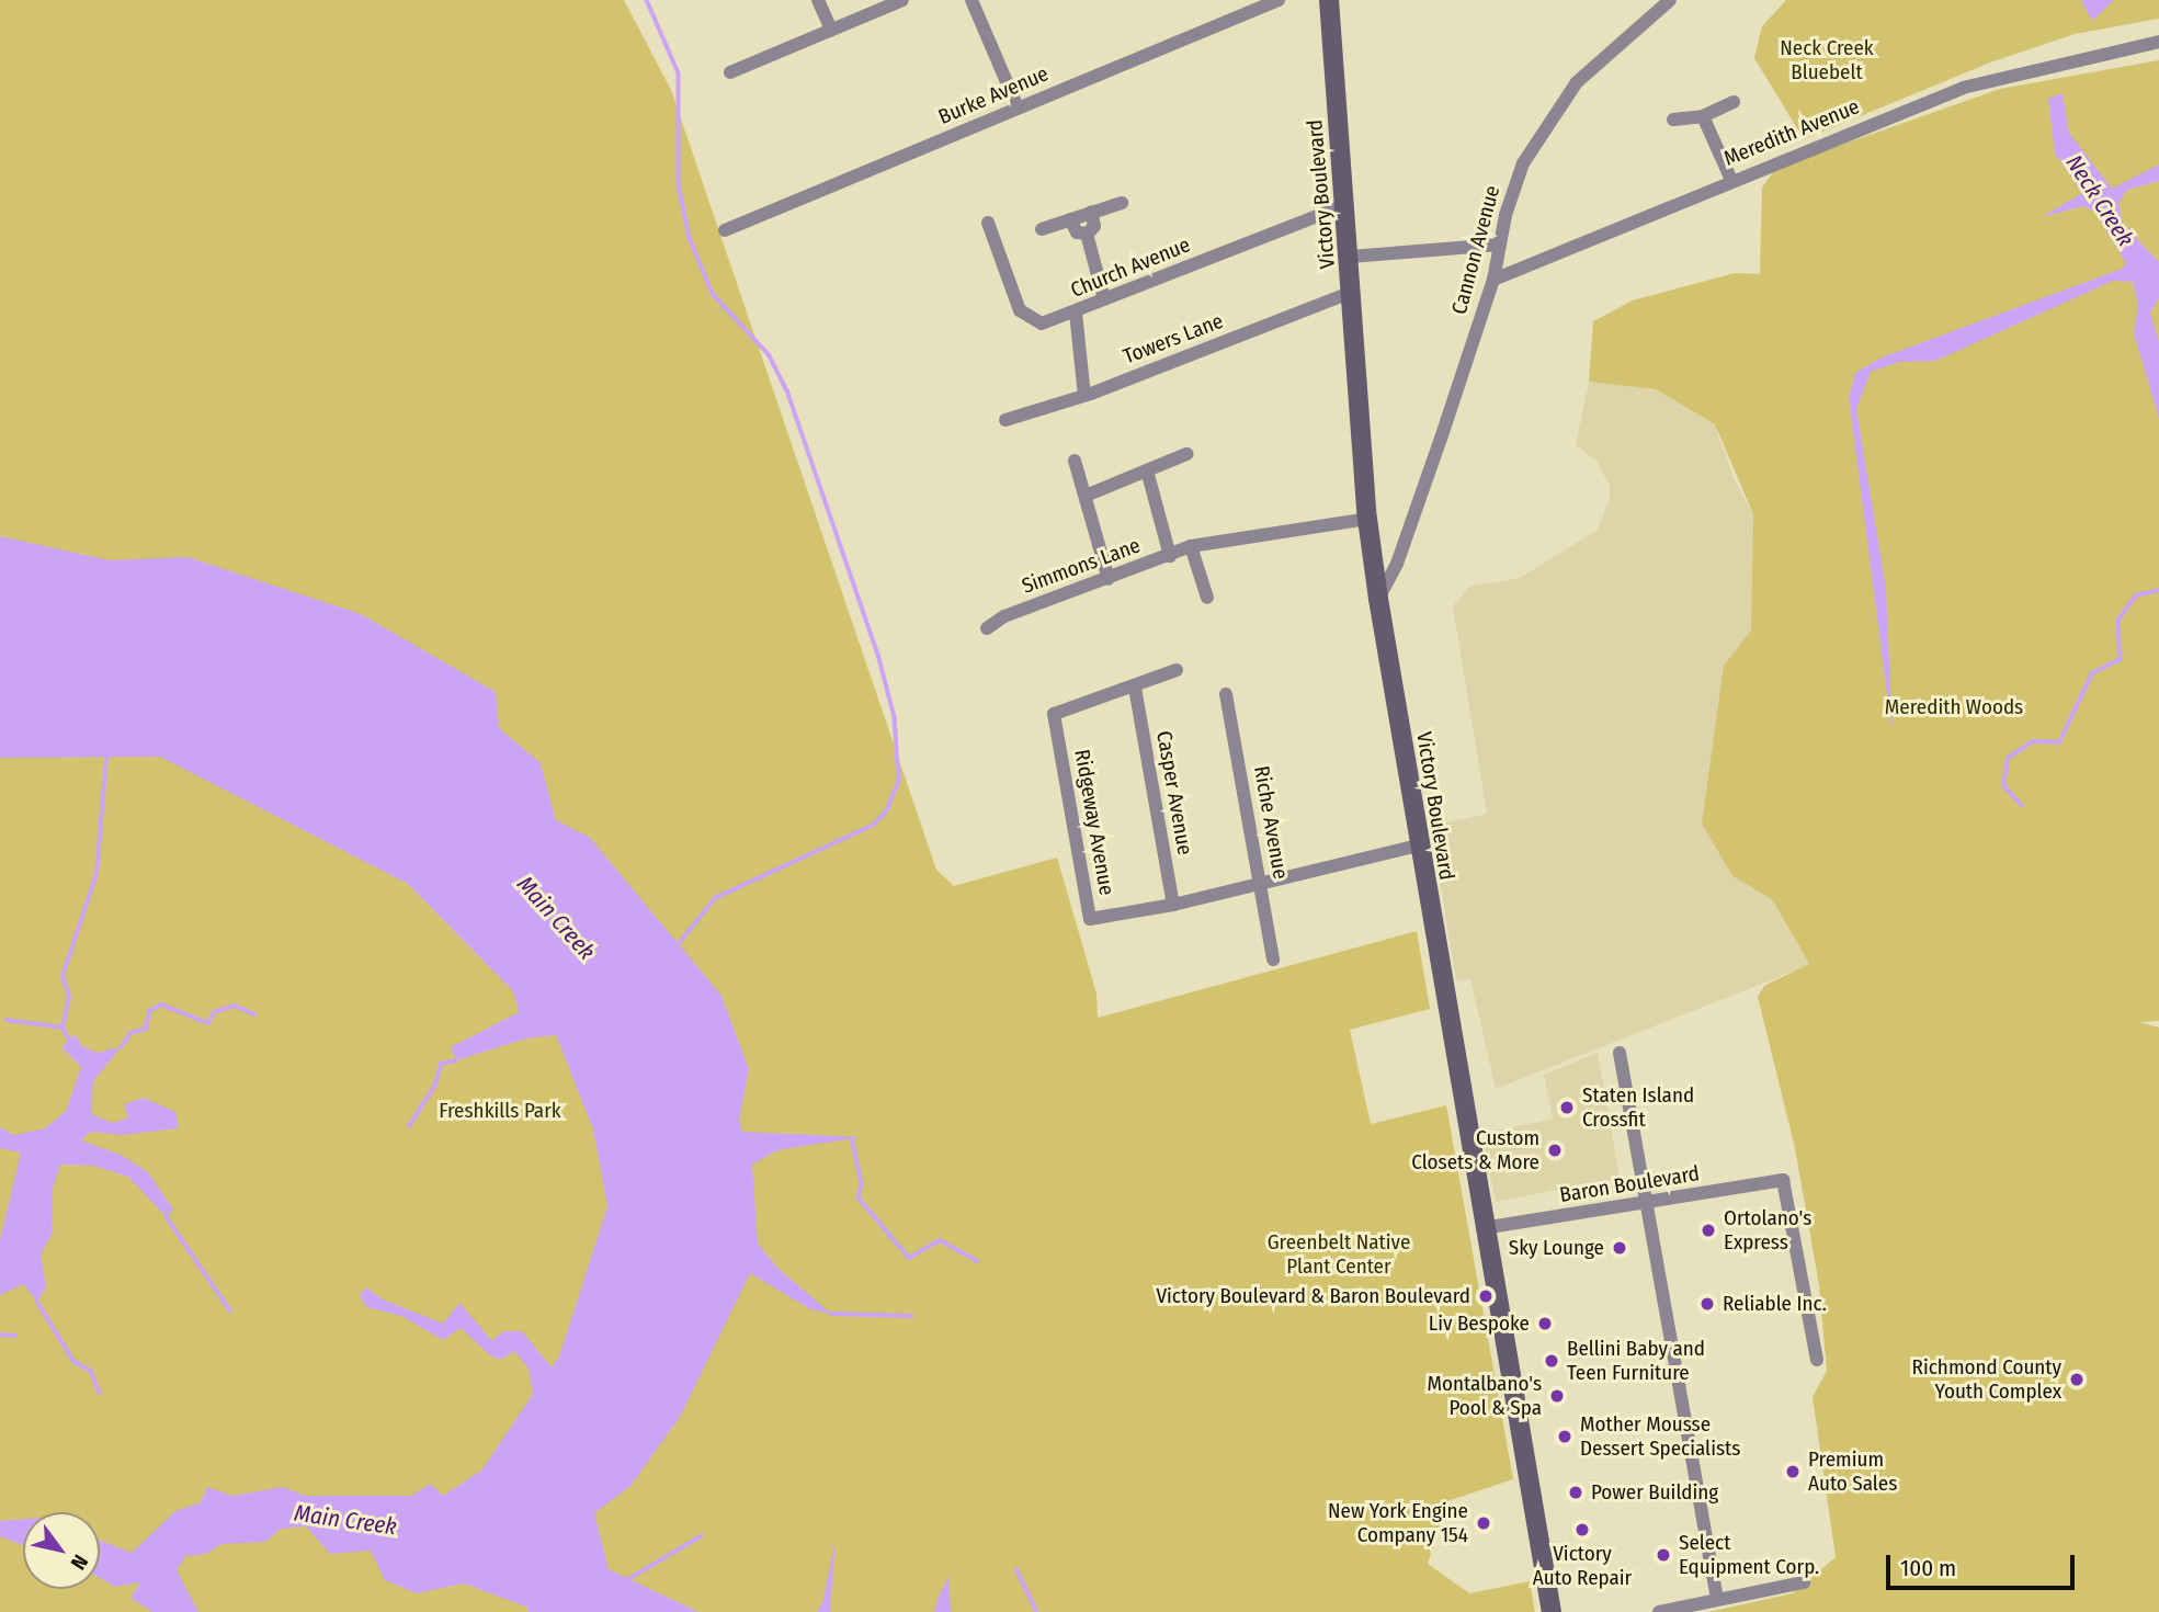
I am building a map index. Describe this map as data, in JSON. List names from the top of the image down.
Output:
{
  "streets": {
    "main road": ["Victory Boulevard"],
    "street": [
      "Burke Avenue",
      "Meredith Avenue",
      "Cannon Avenue",
      "Church Avenue",
      "Towers Lane",
      "Simmons Lane",
      "Casper Avenue",
      "Ridgeway Avenue",
      "Riche Avenue",
      "Baron Boulevard"
    ]
  },
  "crossings": [
    ["Meredith Avenue", "Cannon Avenue"],
    ["Victory Boulevard", "Cannon Avenue"],
    ["Victory Boulevard", "Church Avenue"],
    ["Victory Boulevard", "Towers Lane"],
    ["Victory Boulevard", "Simmons Lane"],
    ["Victory Boulevard", "Ridgeway Avenue"],
    ["Victory Boulevard", "Baron Boulevard"],
    ["Casper Avenue", "Ridgeway Avenue"],
    ["Ridgeway Avenue", "Riche Avenue"]
  ],
  "water": ["Neck Creek", "Main Creek"],
  "parks": [
    "Neck Creek Bluebelt",
    "Meredith Woods",
    "Freshkills Park",
    "Greenbelt Native Plant Center"
  ],
  "places": [
    "Staten Island Crossfit",
    "Custom Closets & More",
    "Ortolano's Express",
    "Sky Lounge",
    "Victory Boulevard & Baron Boulevard",
    "Reliable Inc.",
    "Liv Bespoke",
    "Bellini Baby and Teen Furniture",
    "Richmond County Youth Complex",
    "Montalbano's Pool & Spa",
    "Mother Mousse Dessert Specialists",
    "Premium Auto Sales",
    "Power Building",
    "New York Engine Company 154",
    "Victory Auto Repair",
    "Select Equipment Corp."
  ],
  "scale_bar": "100 m",
  "north": "bottom right"
}
